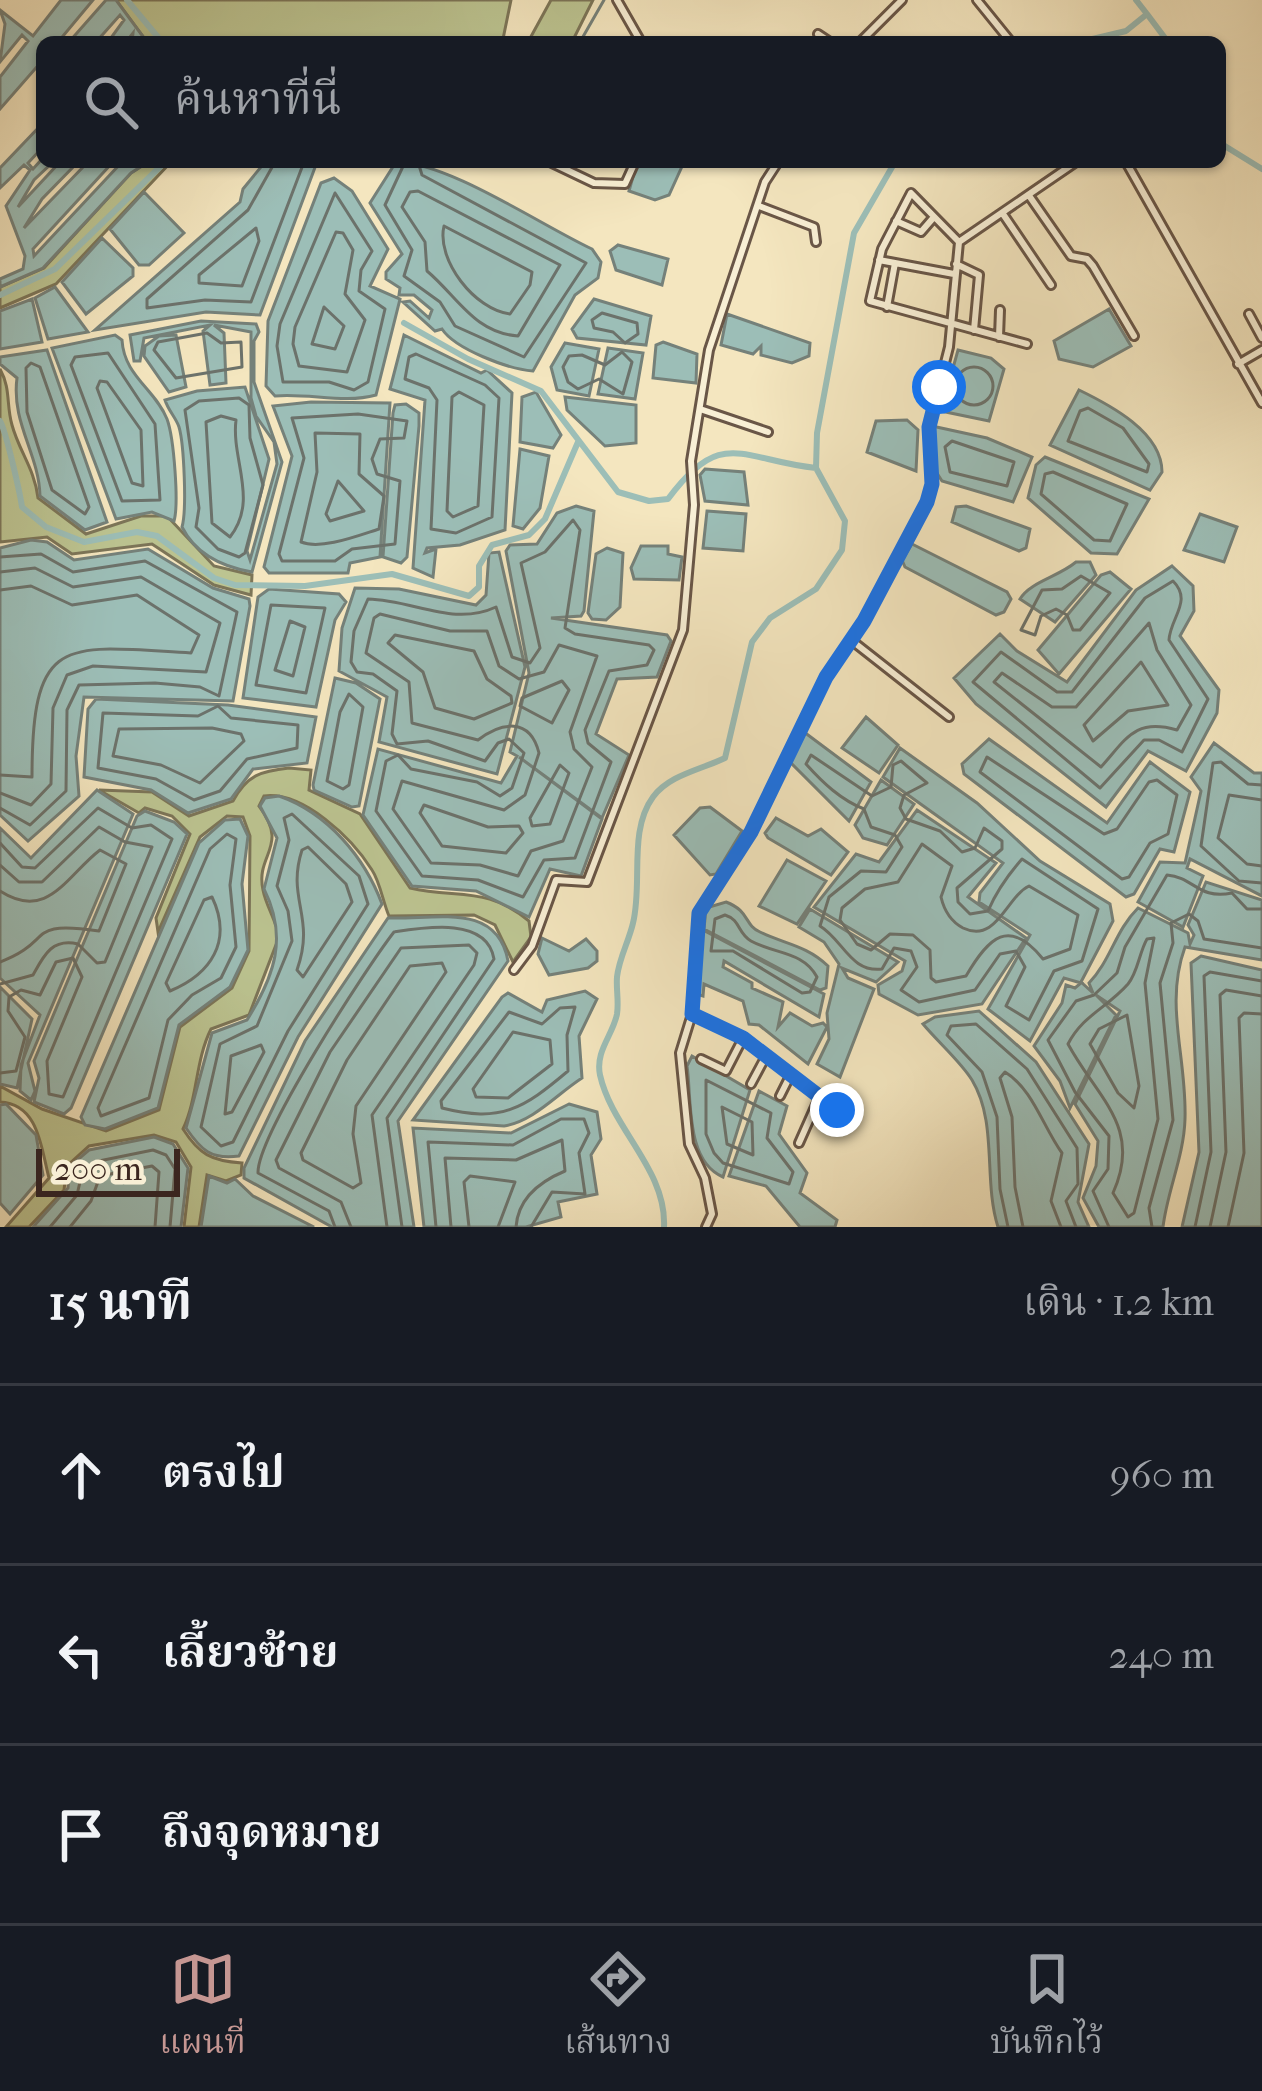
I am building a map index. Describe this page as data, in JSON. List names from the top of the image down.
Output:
{
  "scale_bar": "200 m",
  "page": {
    "search": "ค้นหาที่นี่",
    "scale": "200 m",
    "heading": ["15 นาที", "เดิน · 1.2 km"],
    "list": [
      ["ตรงไป", "960 m"],
      ["เลี้ยวซ้าย", "240 m"],
      "ถึงจุดหมาย"
    ],
    "nav": ["แผนที่", "เส้นทาง", "บันทึกไว้"]
  }
}
